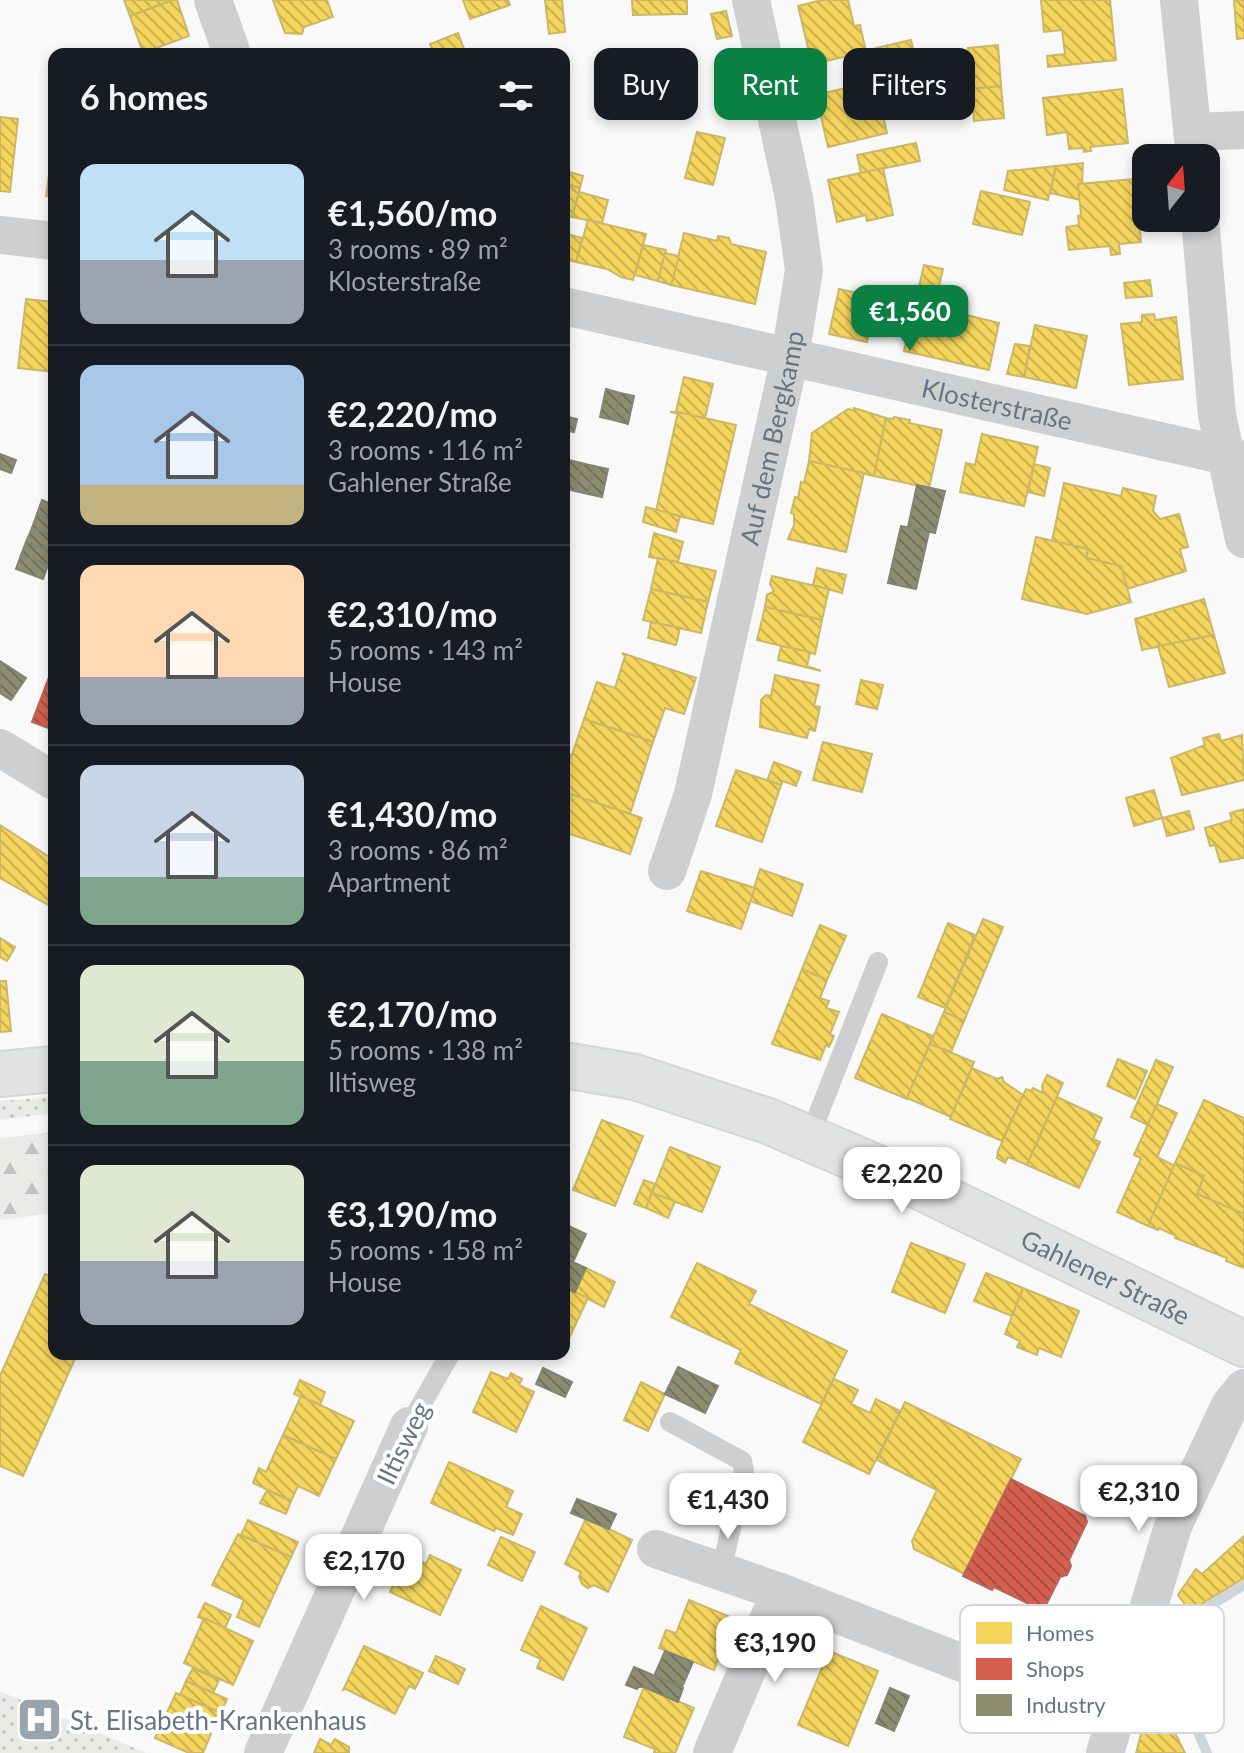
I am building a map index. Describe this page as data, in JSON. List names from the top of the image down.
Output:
{
  "streets": {
    "main road": ["Gahlener Straße"],
    "street": ["Klosterstraße", "Auf dem Bergkamp", "Iltisweg"]
  },
  "crossings": [
    ["Klosterstraße", "Auf dem Bergkamp"]
  ],
  "places": {
    "hospital": ["St. Elisabeth-Krankenhaus"]
  },
  "legend": ["Homes", "Shops", "Industry"],
  "north": "top",
  "page": {
    "chip": ["Buy", "Rent", "Filters"],
    "heading": "6 homes",
    "list": [
      {
        "name": "€1,560/mo",
        "note": "3 rooms · 89 m² · Klosterstraße"
      },
      {
        "name": "€2,220/mo",
        "note": "3 rooms · 116 m² · Gahlener Straße"
      },
      {
        "name": "€2,310/mo",
        "note": "5 rooms · 143 m² · House"
      },
      {
        "name": "€1,430/mo",
        "note": "3 rooms · 86 m² · Apartment"
      },
      {
        "name": "€2,170/mo",
        "note": "5 rooms · 138 m² · Iltisweg"
      },
      {
        "name": "€3,190/mo",
        "note": "5 rooms · 158 m² · House"
      }
    ],
    "price": [
      "€1,560",
      "€2,220",
      "€2,310",
      "€1,430",
      "€2,170",
      "€3,190"
    ]
  }
}
